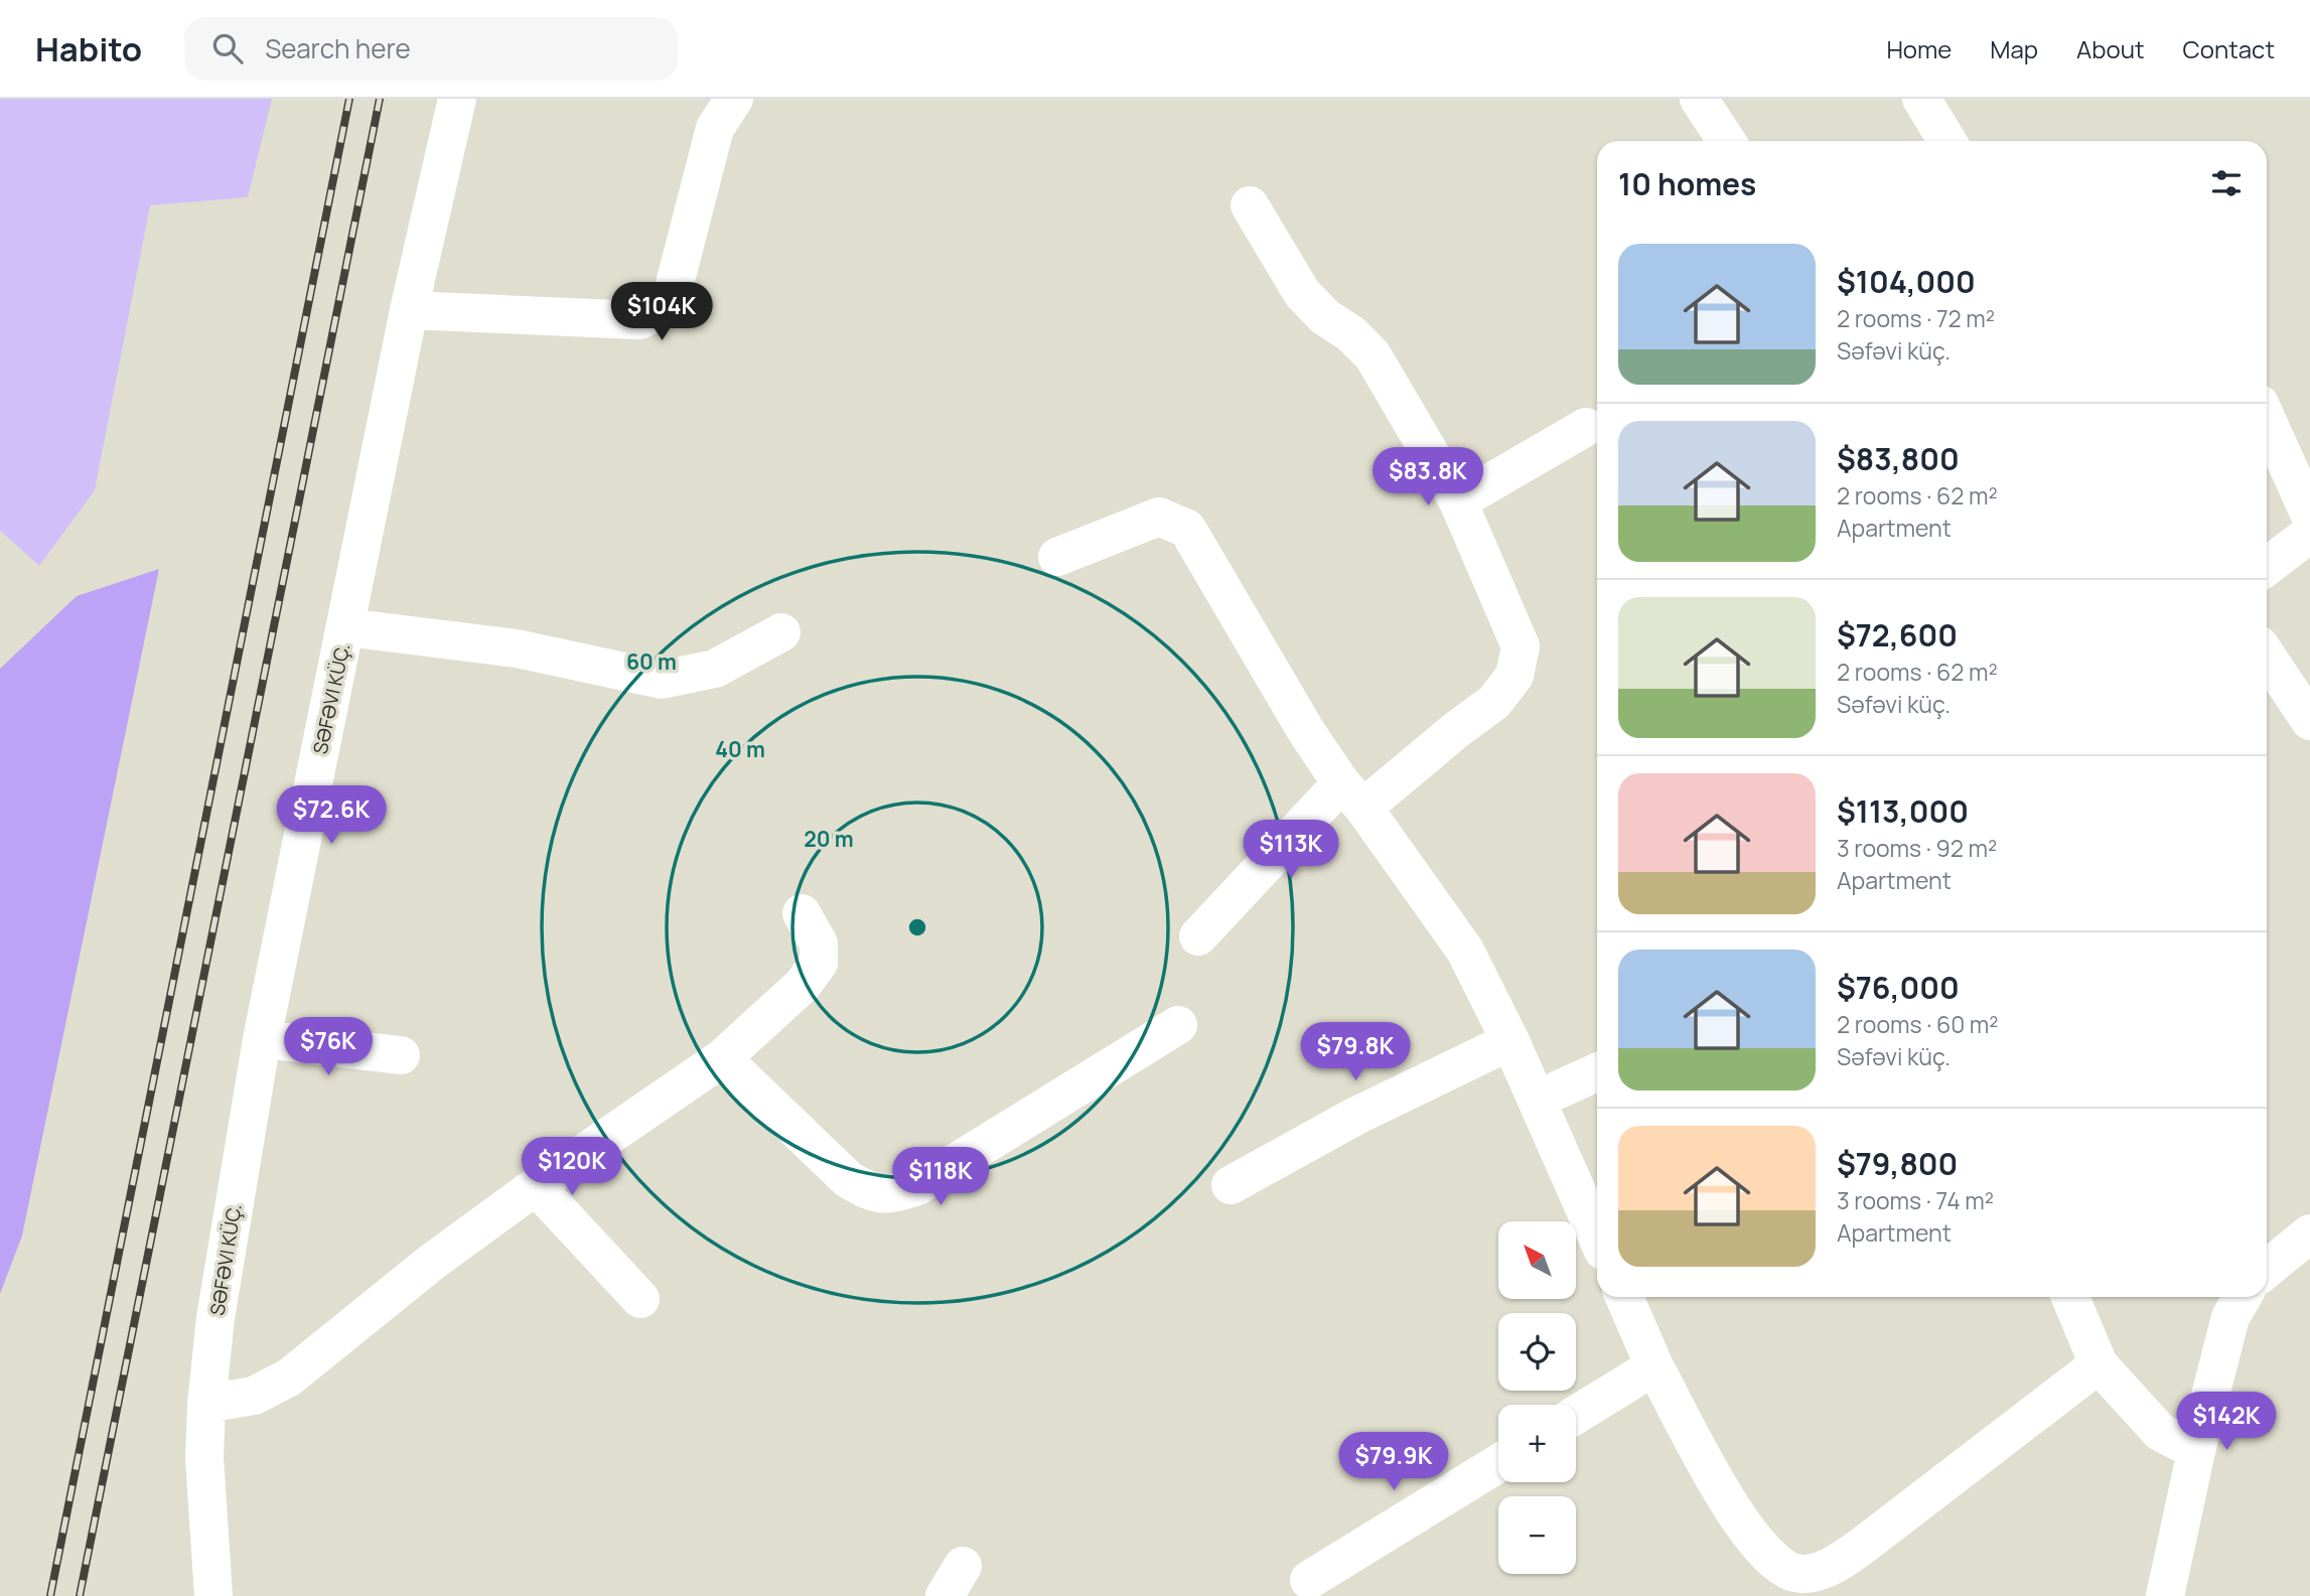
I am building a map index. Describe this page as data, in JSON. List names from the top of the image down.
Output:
{
  "streets": {
    "street": ["SƏFƏVI KÜÇ."]
  },
  "north": "top left",
  "page": {
    "header": "Habito",
    "search": "Search here",
    "nav": [
      "Home",
      "Map",
      "About",
      "Contact"
    ],
    "heading": "10 homes",
    "list": [
      {
        "name": "$104,000",
        "note": "2 rooms · 72 m² · Səfəvi küç."
      },
      {
        "name": "$83,800",
        "note": "2 rooms · 62 m² · Apartment"
      },
      {
        "name": "$72,600",
        "note": "2 rooms · 62 m² · Səfəvi küç."
      },
      {
        "name": "$113,000",
        "note": "3 rooms · 92 m² · Apartment"
      },
      {
        "name": "$76,000",
        "note": "2 rooms · 60 m² · Səfəvi küç."
      },
      {
        "name": "$79,800",
        "note": "3 rooms · 74 m² · Apartment"
      }
    ],
    "price": [
      "$104K",
      "$83.8K",
      "$72.6K",
      "$113K",
      "$76K",
      "$79.8K",
      "$120K",
      "$118K",
      "$142K",
      "$79.9K"
    ],
    "map_buttons": ["+", "−"]
  },
  "rings": ["60 m", "40 m", "20 m"]
}
